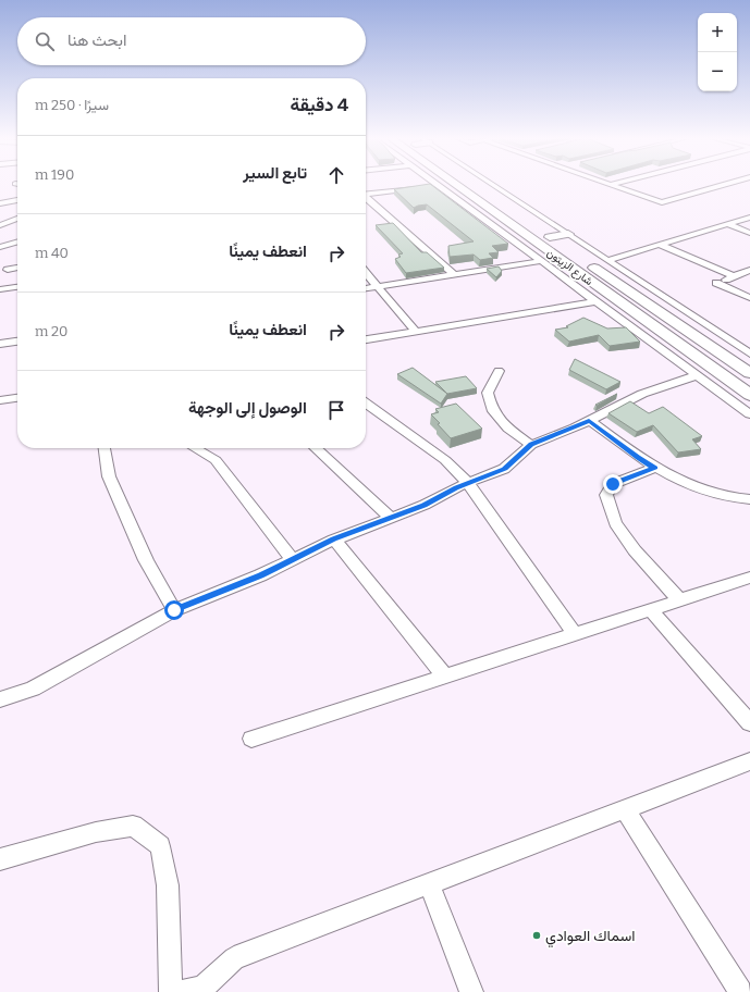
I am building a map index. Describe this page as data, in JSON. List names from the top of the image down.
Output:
{
  "streets": {
    "main road": ["شارع الزيتون"]
  },
  "places": ["اسماك العوادي"],
  "page": {
    "map_buttons": ["+", "−"],
    "search": "ابحث هنا",
    "heading": ["4 دقيقة", "سيرًا · 250 m"],
    "list": [
      ["تابع السير", "190 m"],
      ["انعطف يمينًا", "40 m"],
      ["انعطف يمينًا", "20 m"],
      "الوصول إلى الوجهة"
    ]
  }
}
